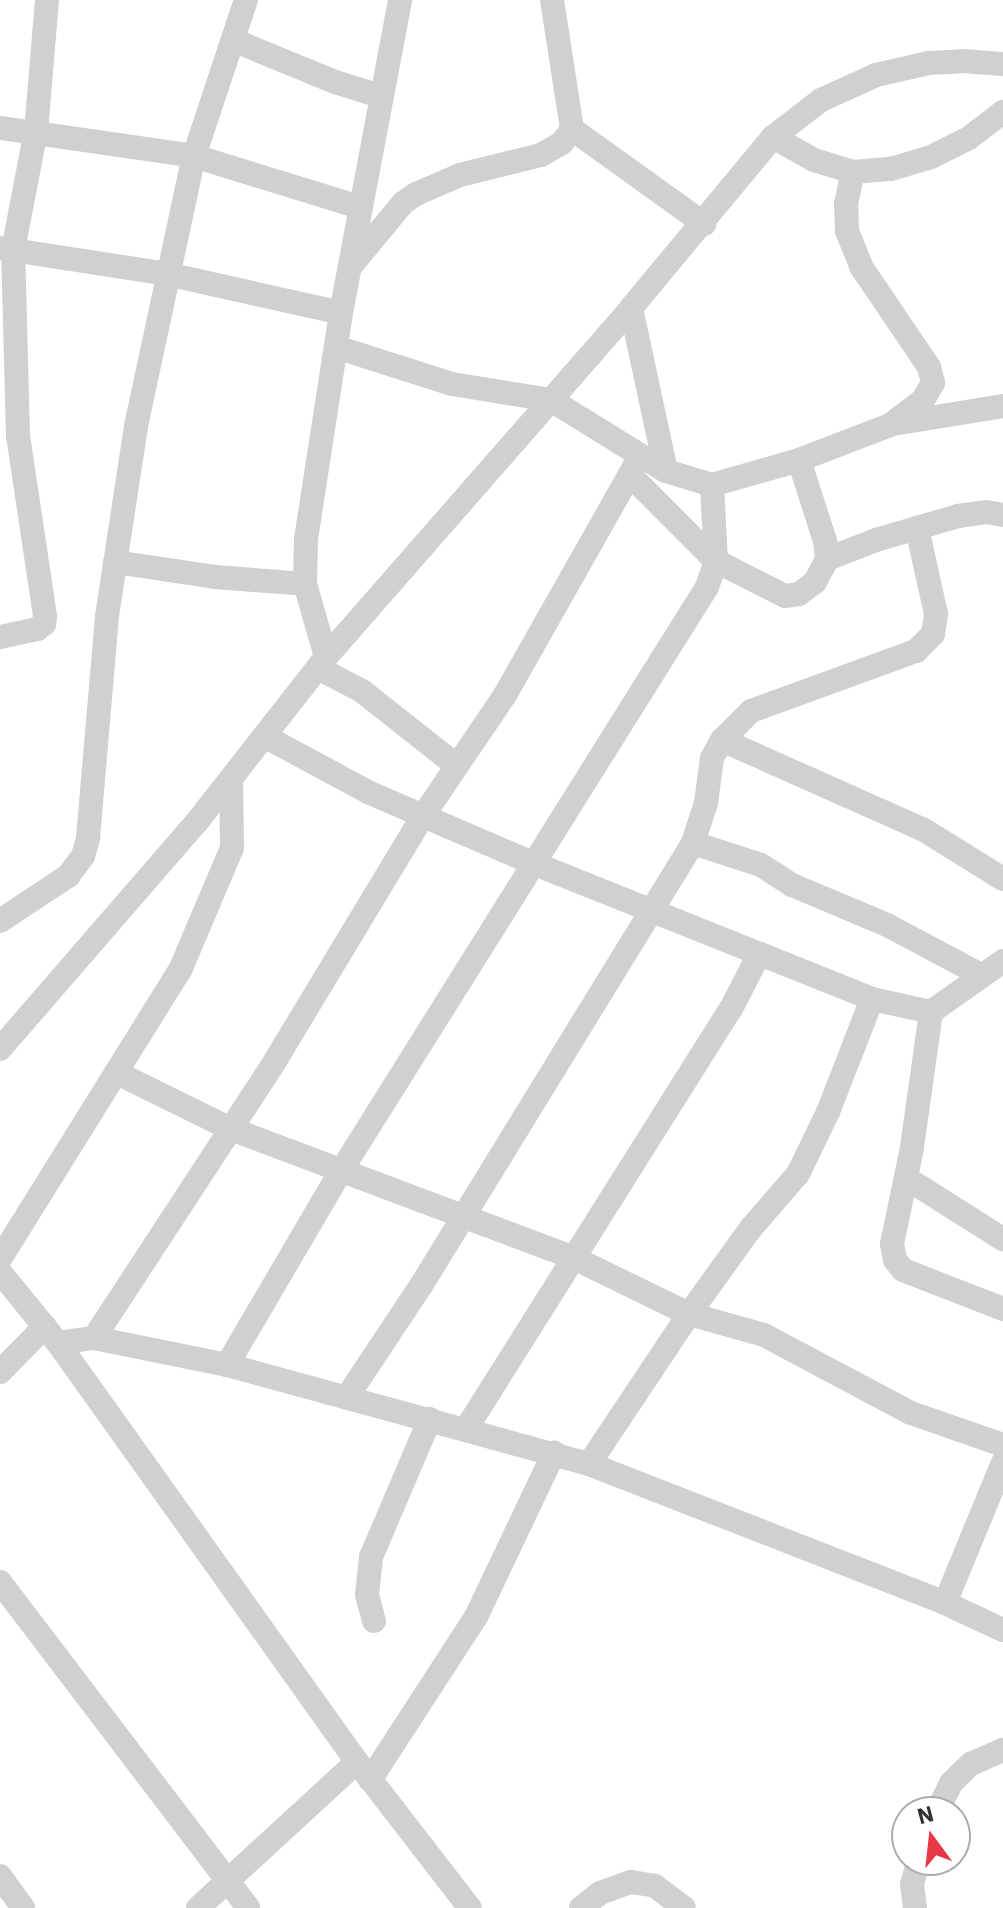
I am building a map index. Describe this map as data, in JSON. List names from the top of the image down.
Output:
{
  "north": "top"
}
